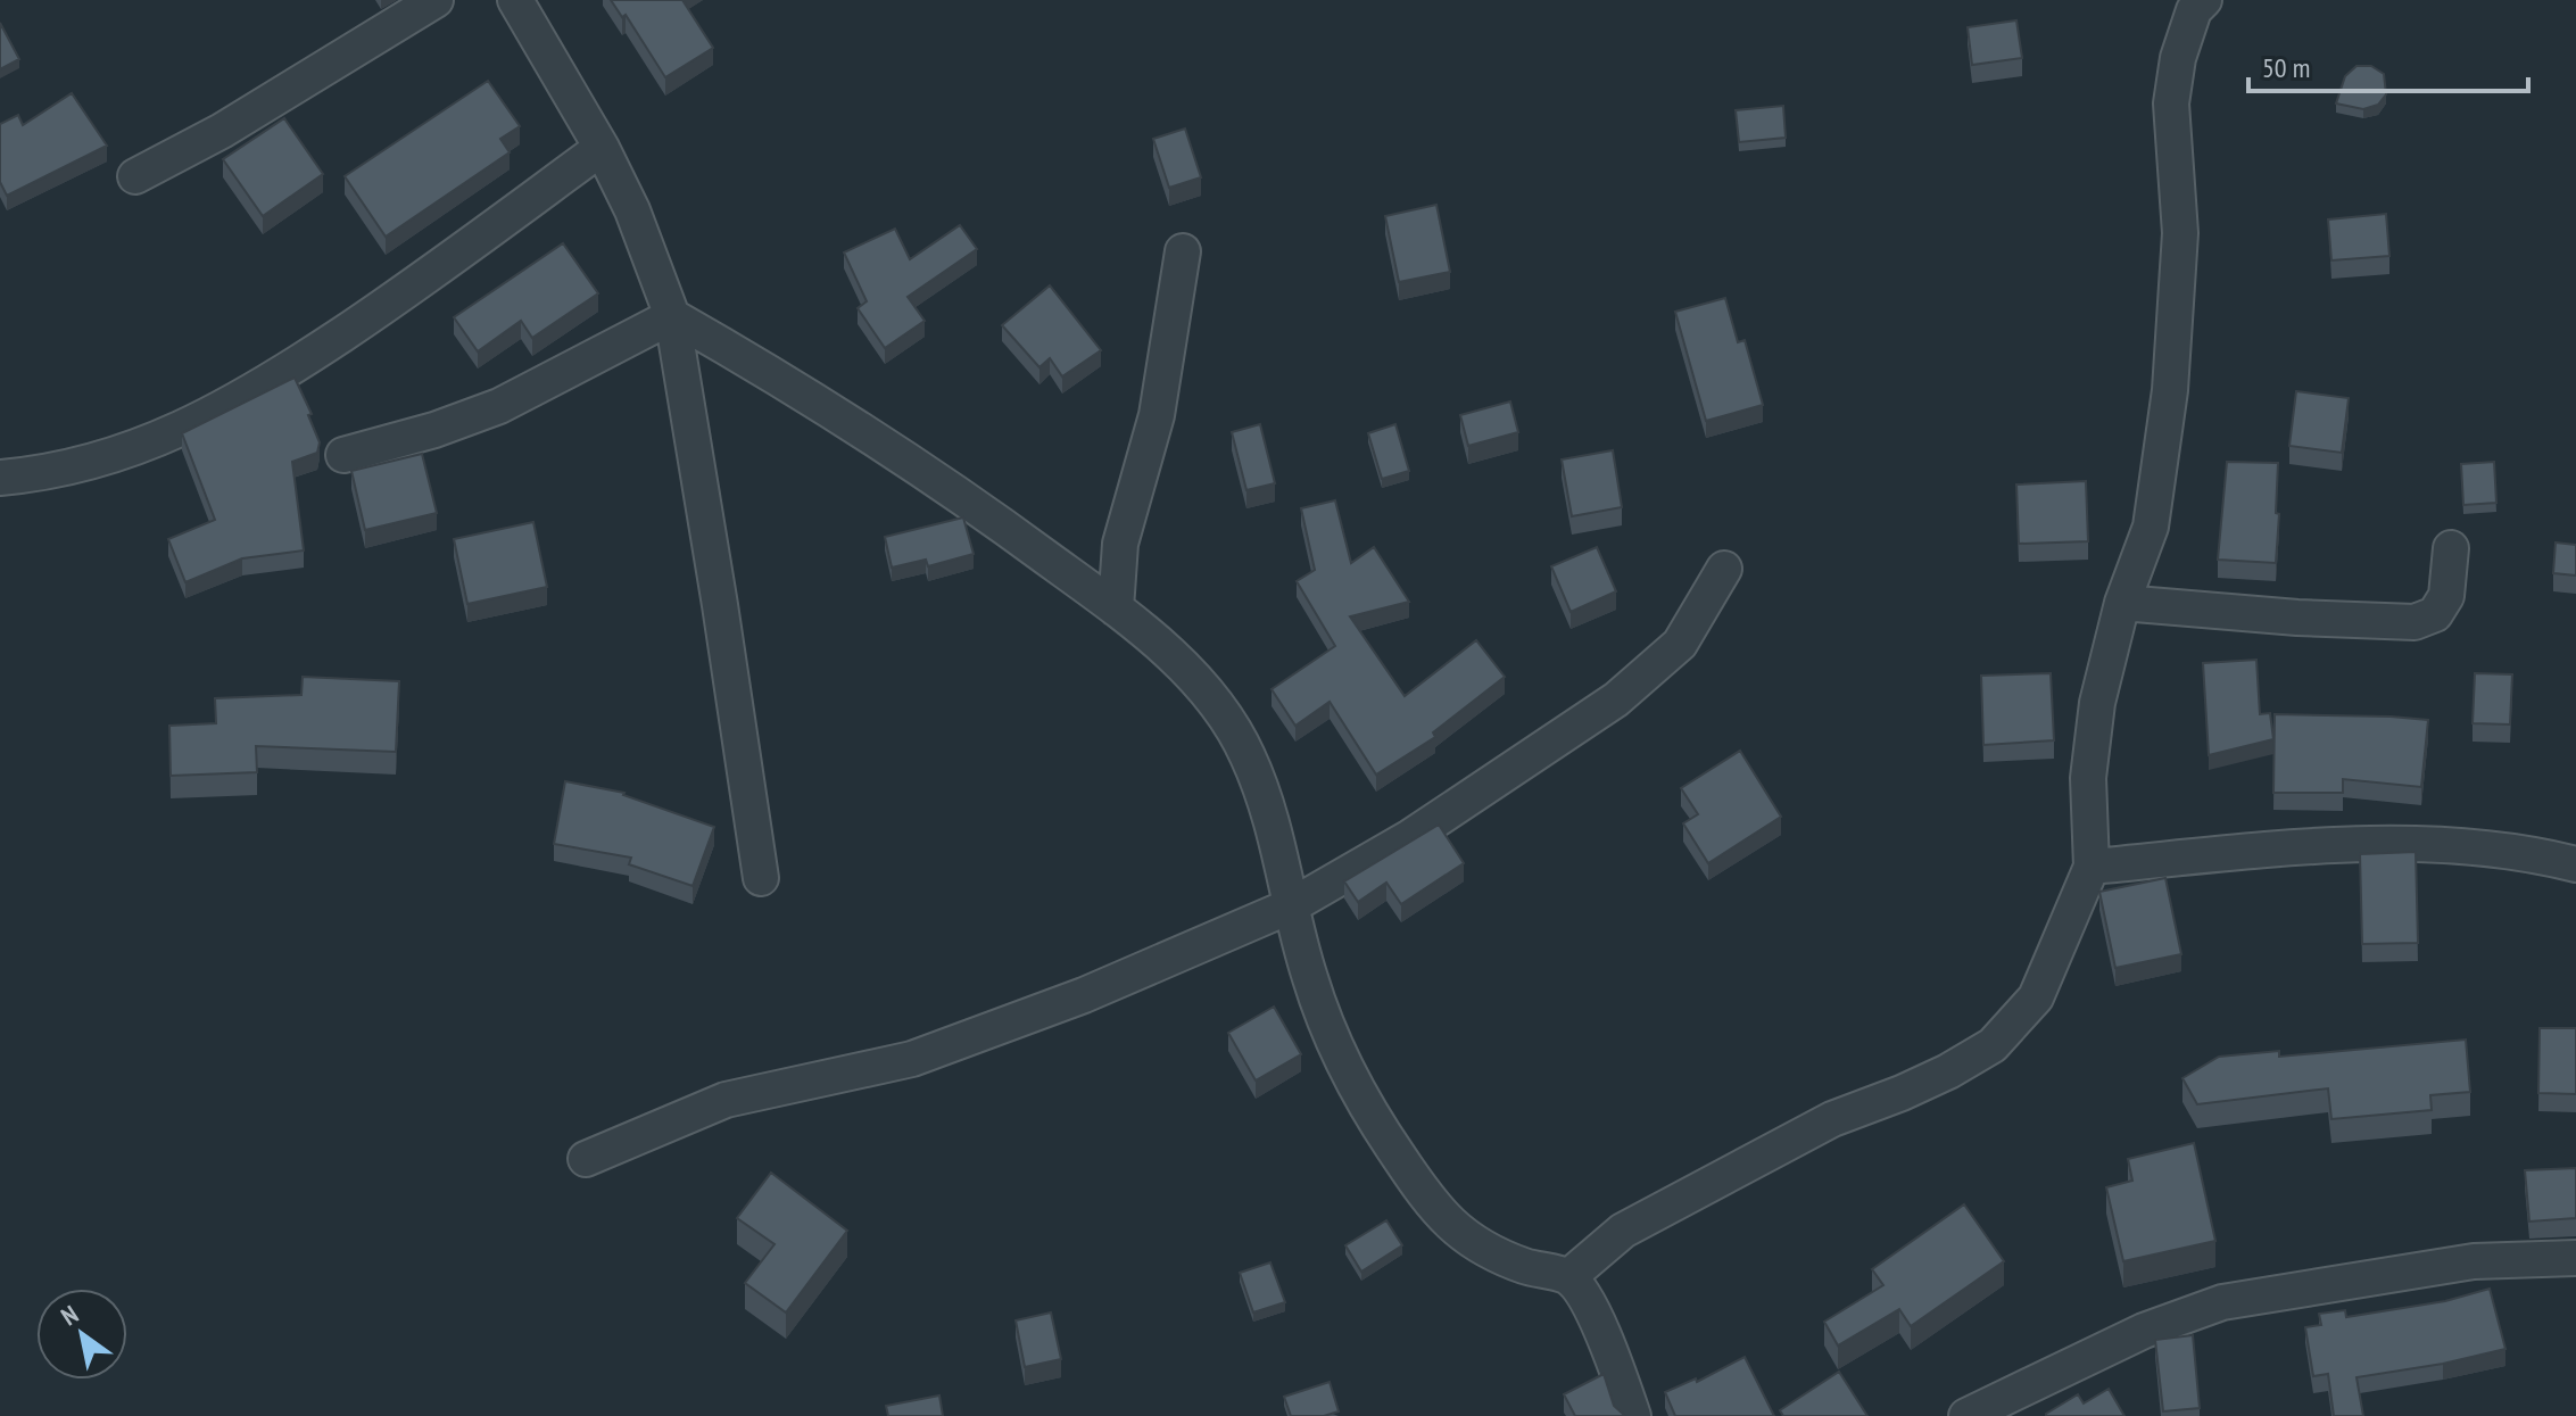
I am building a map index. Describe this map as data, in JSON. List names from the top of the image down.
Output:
{
  "scale_bar": "50 m",
  "north": "top left"
}
